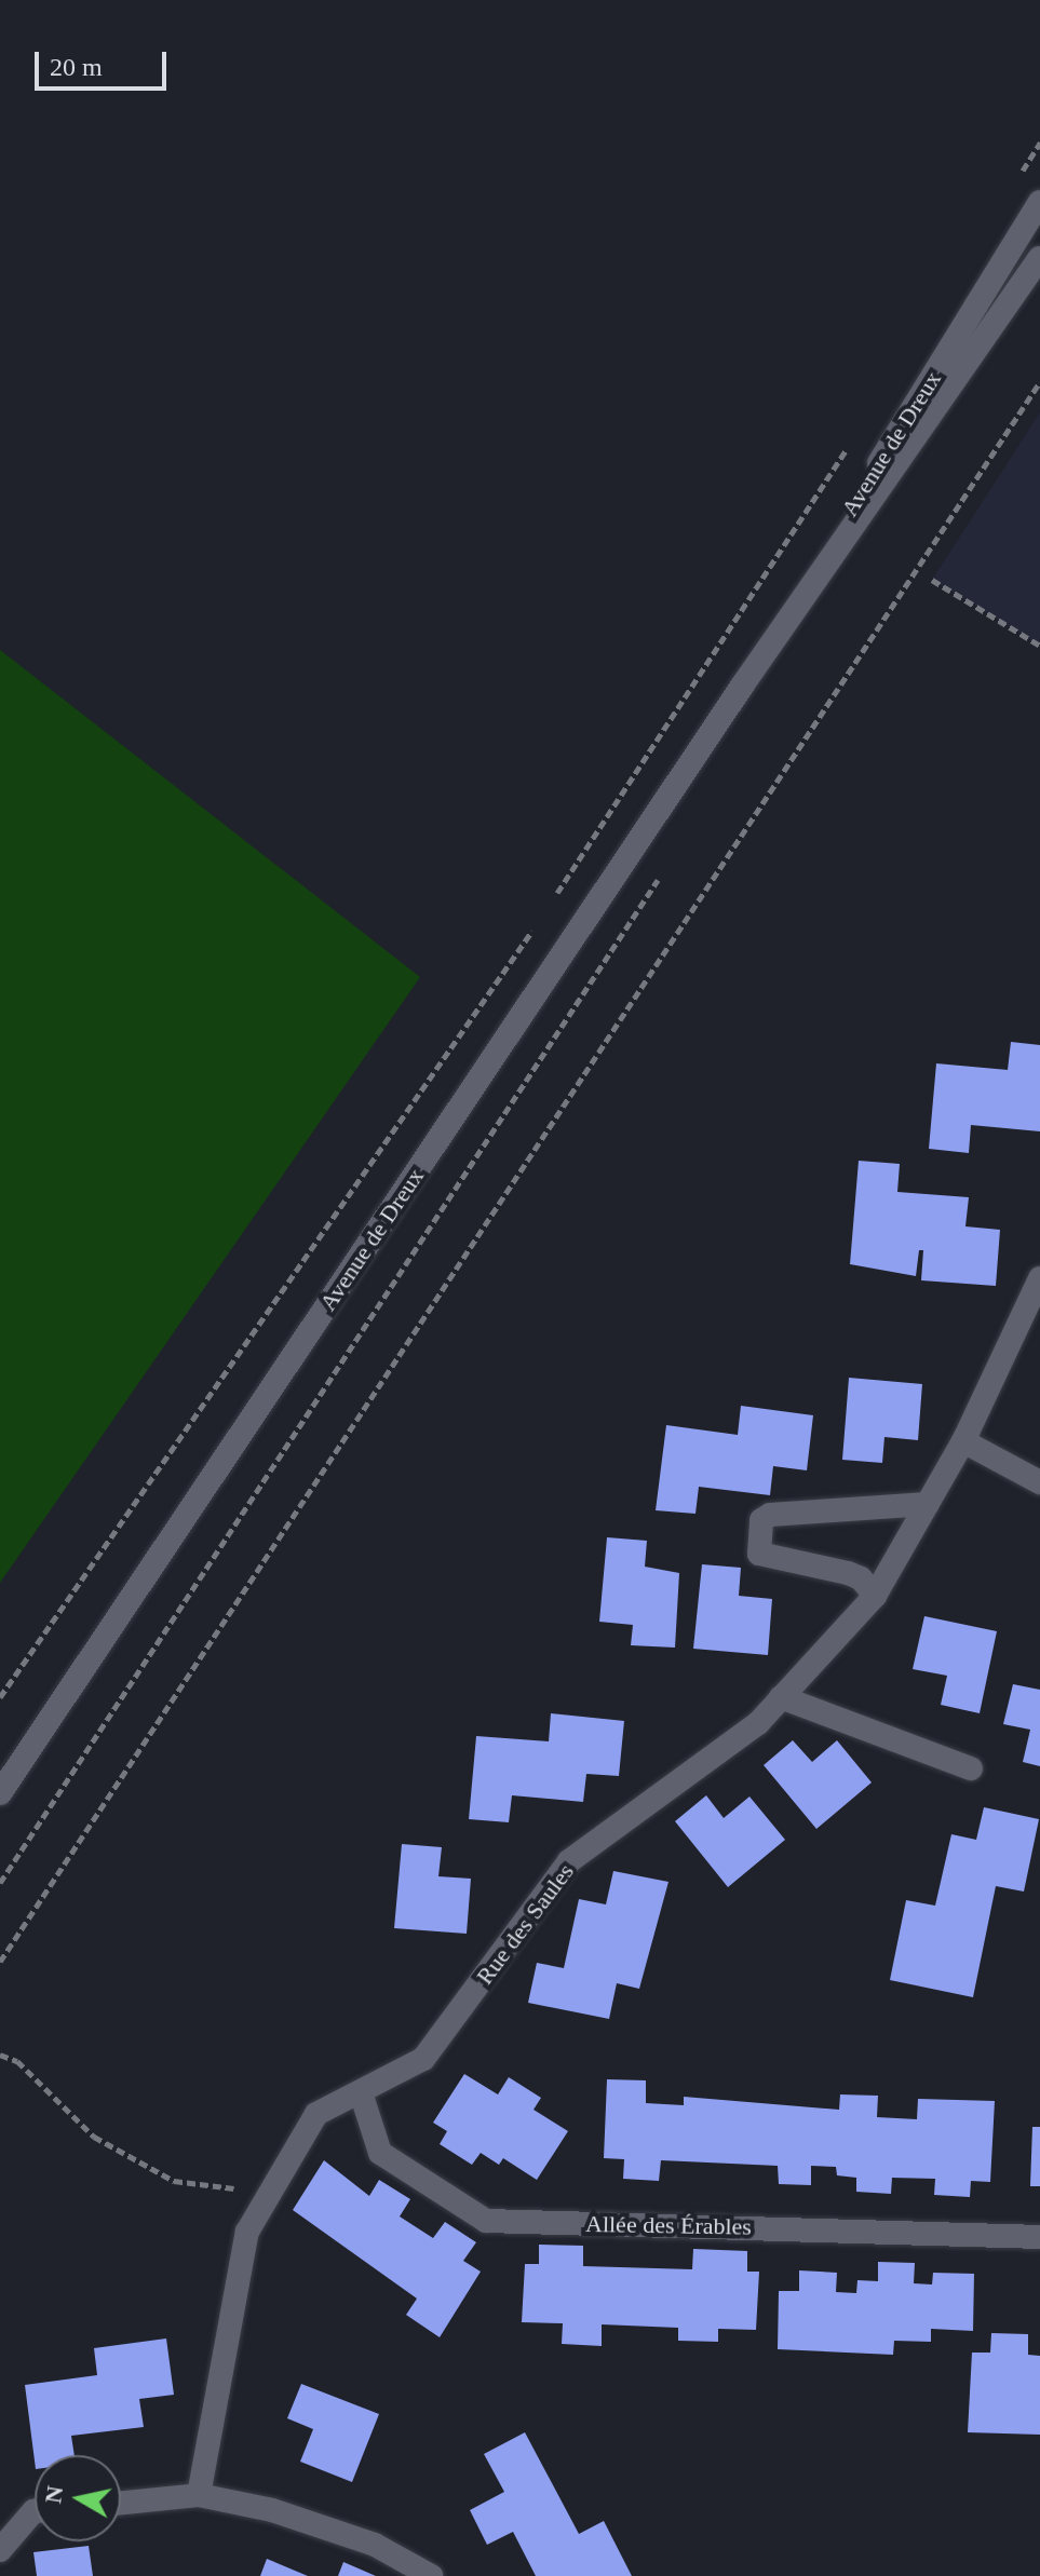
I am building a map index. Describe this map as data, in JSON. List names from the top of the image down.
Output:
{
  "streets": {
    "street": ["Avenue de Dreux", "Rue des Saules", "Allée des Érables"]
  },
  "crossings": [
    ["Rue des Saules", "Allée des Érables"]
  ],
  "scale_bar": "20 m",
  "north": "left"
}
